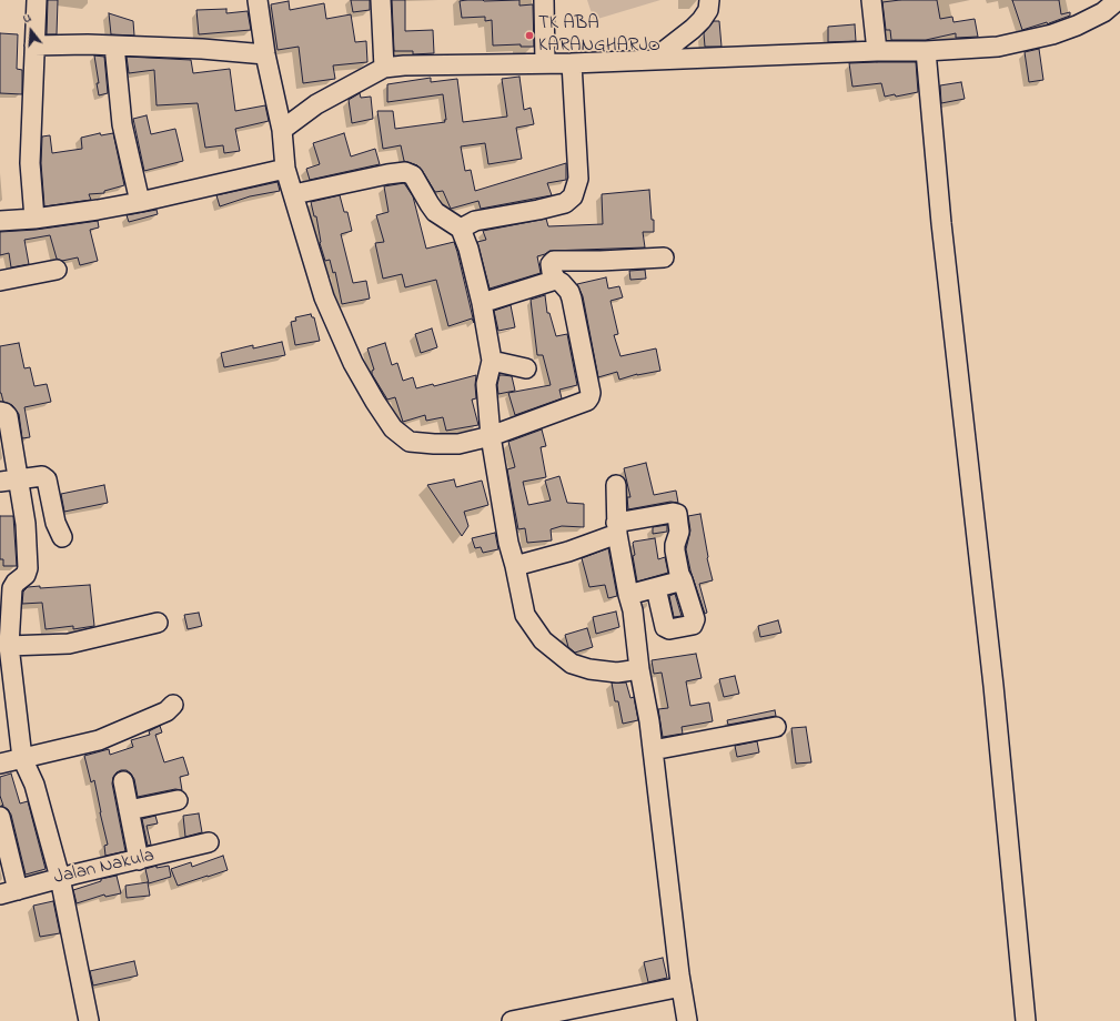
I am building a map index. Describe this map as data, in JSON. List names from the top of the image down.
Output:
{
  "streets": {
    "street": ["Jalan Nakula"]
  },
  "places": ["TK ABA KARANGHARJO"],
  "north": "top"
}
